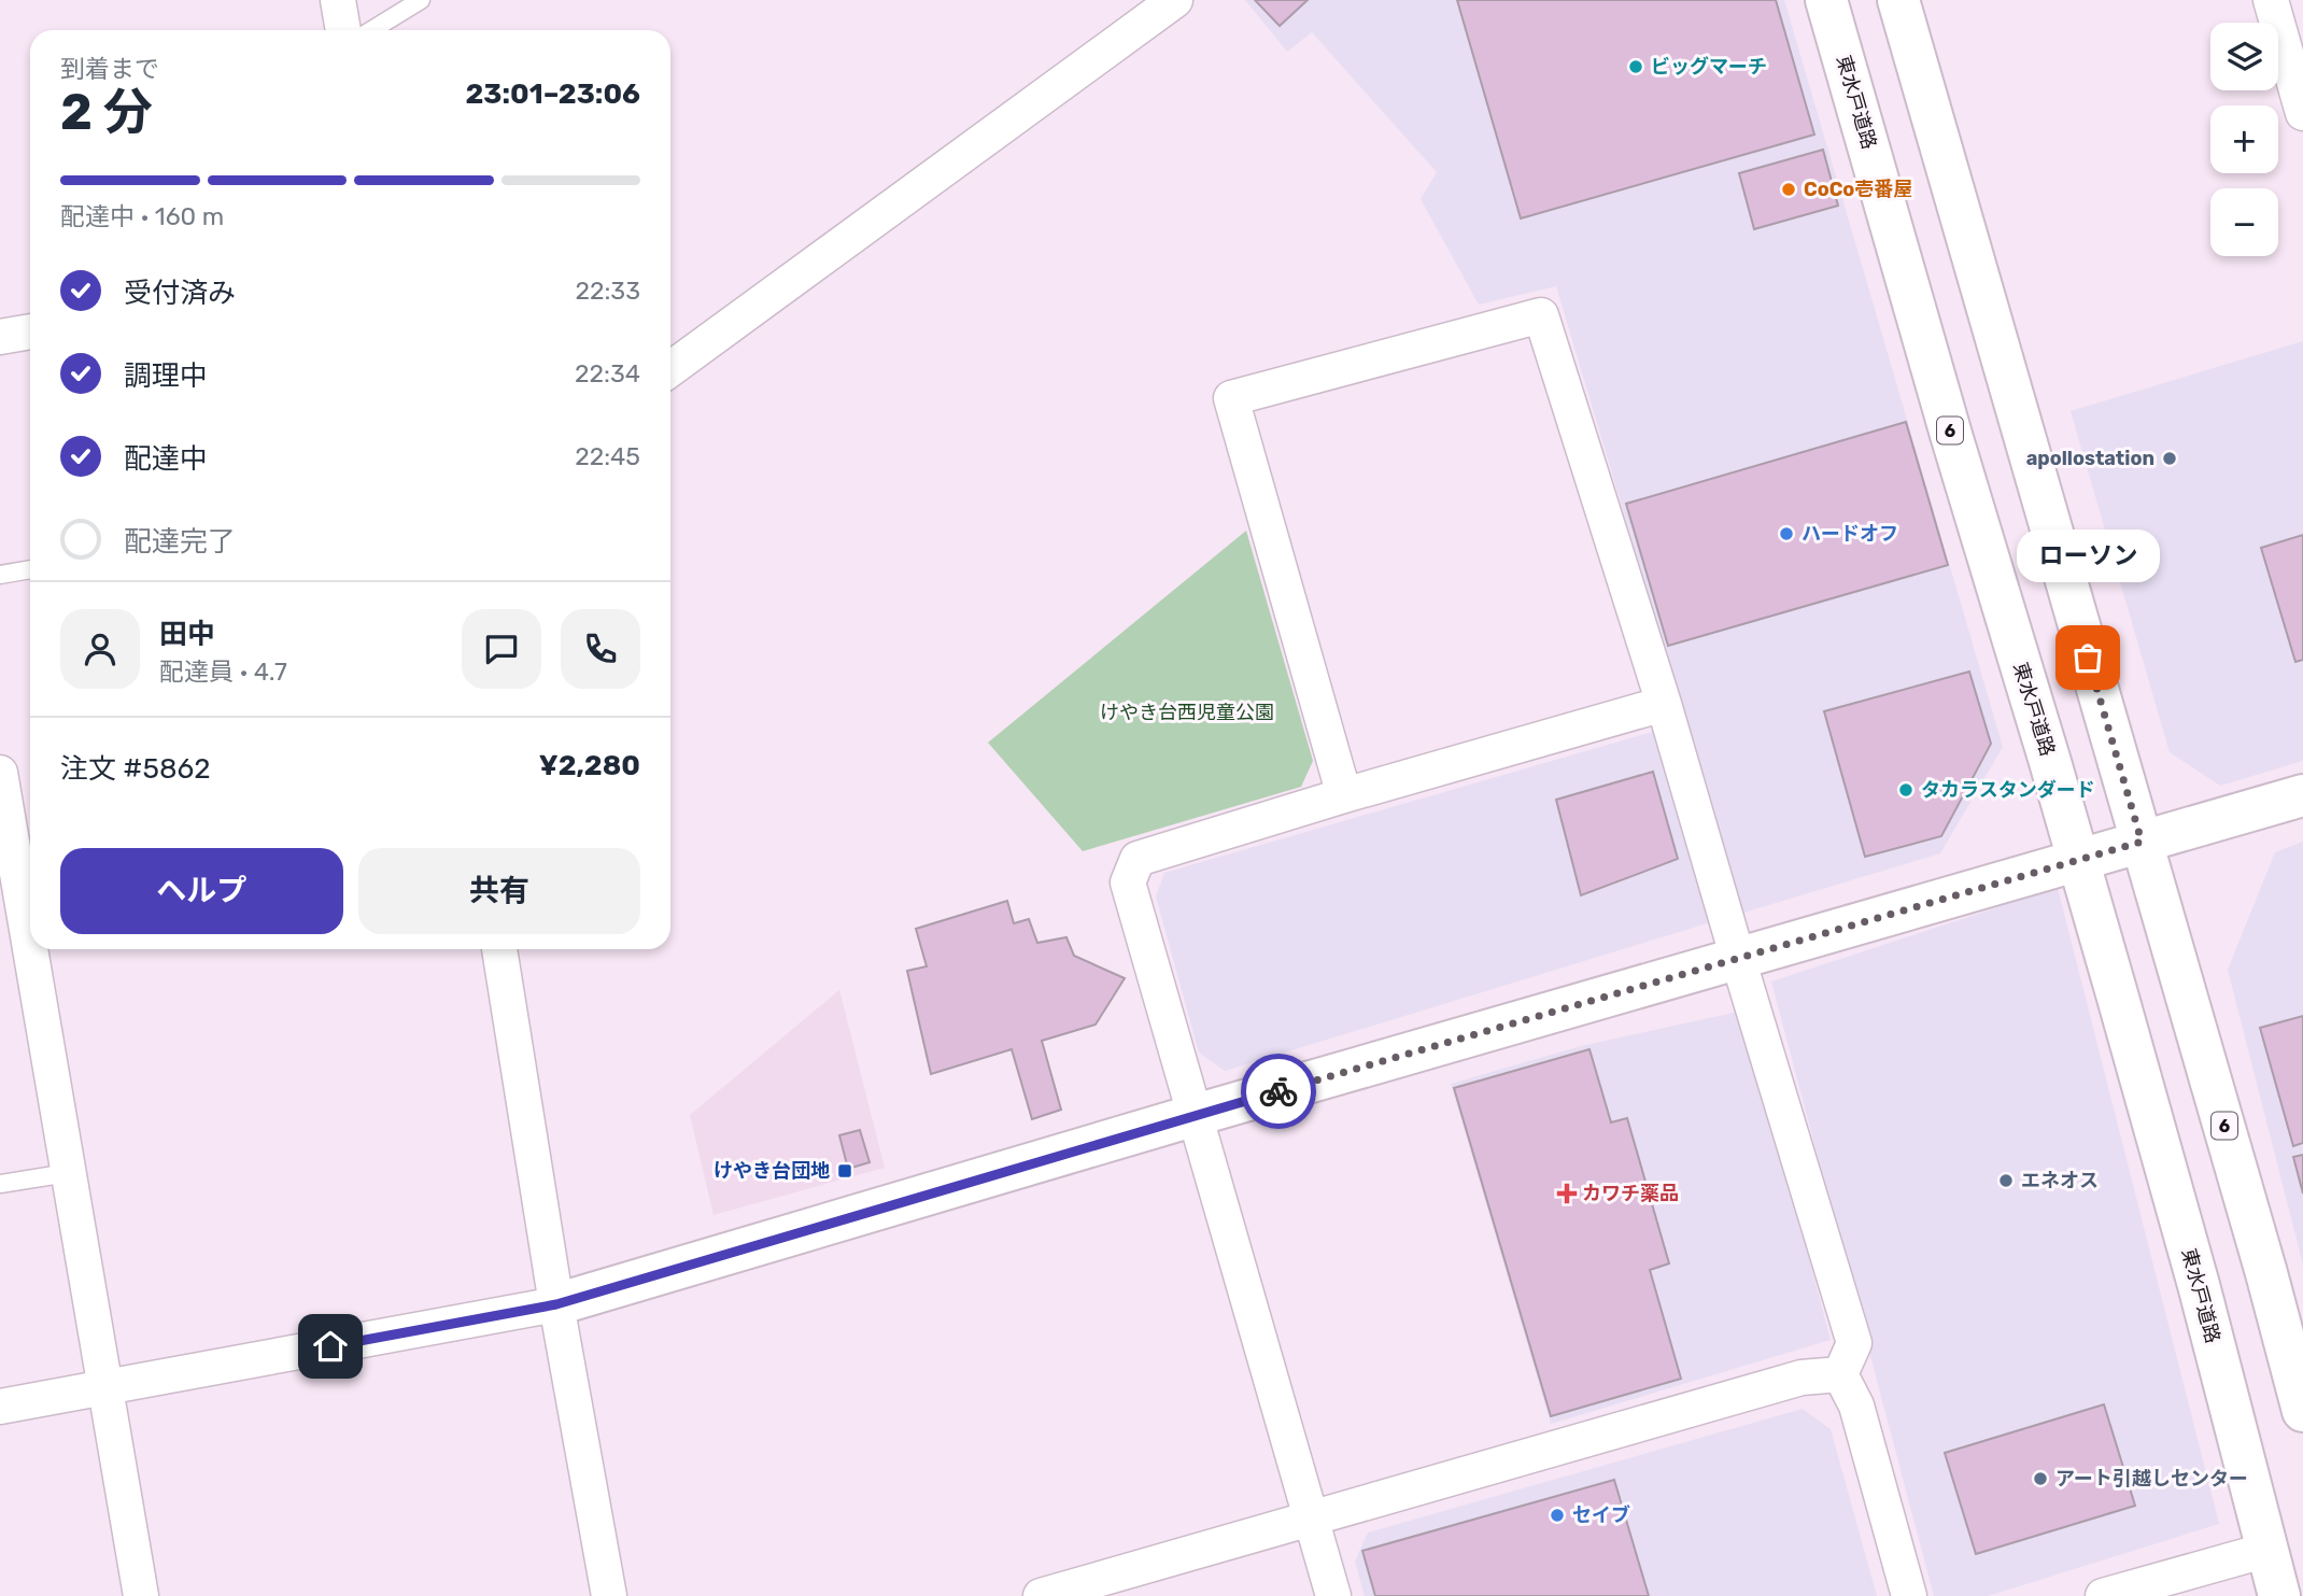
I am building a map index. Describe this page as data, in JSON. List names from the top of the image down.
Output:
{
  "streets": {
    "main road": ["東水戸道路", "6"]
  },
  "parks": ["けやき台西児童公園"],
  "places": {
    "other": [
      "ビッグマーチ",
      "CoCo壱番屋",
      "apollostation",
      "ハードオフ",
      "ローソン",
      "タカラスタンダード",
      "エネオス",
      "アート引越しセンター",
      "セイブ"
    ],
    "transit": ["けやき台団地"],
    "health": ["カワチ薬品"]
  },
  "page": {
    "map_buttons": ["+", "−"],
    "heading": ["2 分", "到着まで", "23:01–23:06"],
    "panel": [
      "田中",
      "配達員 · 4.7",
      "注文 #5862",
      "¥2,280"
    ],
    "bar": "配達中 · 160 m",
    "list": [
      ["受付済み", "22:33"],
      ["調理中", "22:34"],
      ["配達中", "22:45"],
      "配達完了"
    ],
    "bubble": "ローソン",
    "buttons": ["ヘルプ", "共有"]
  }
}
